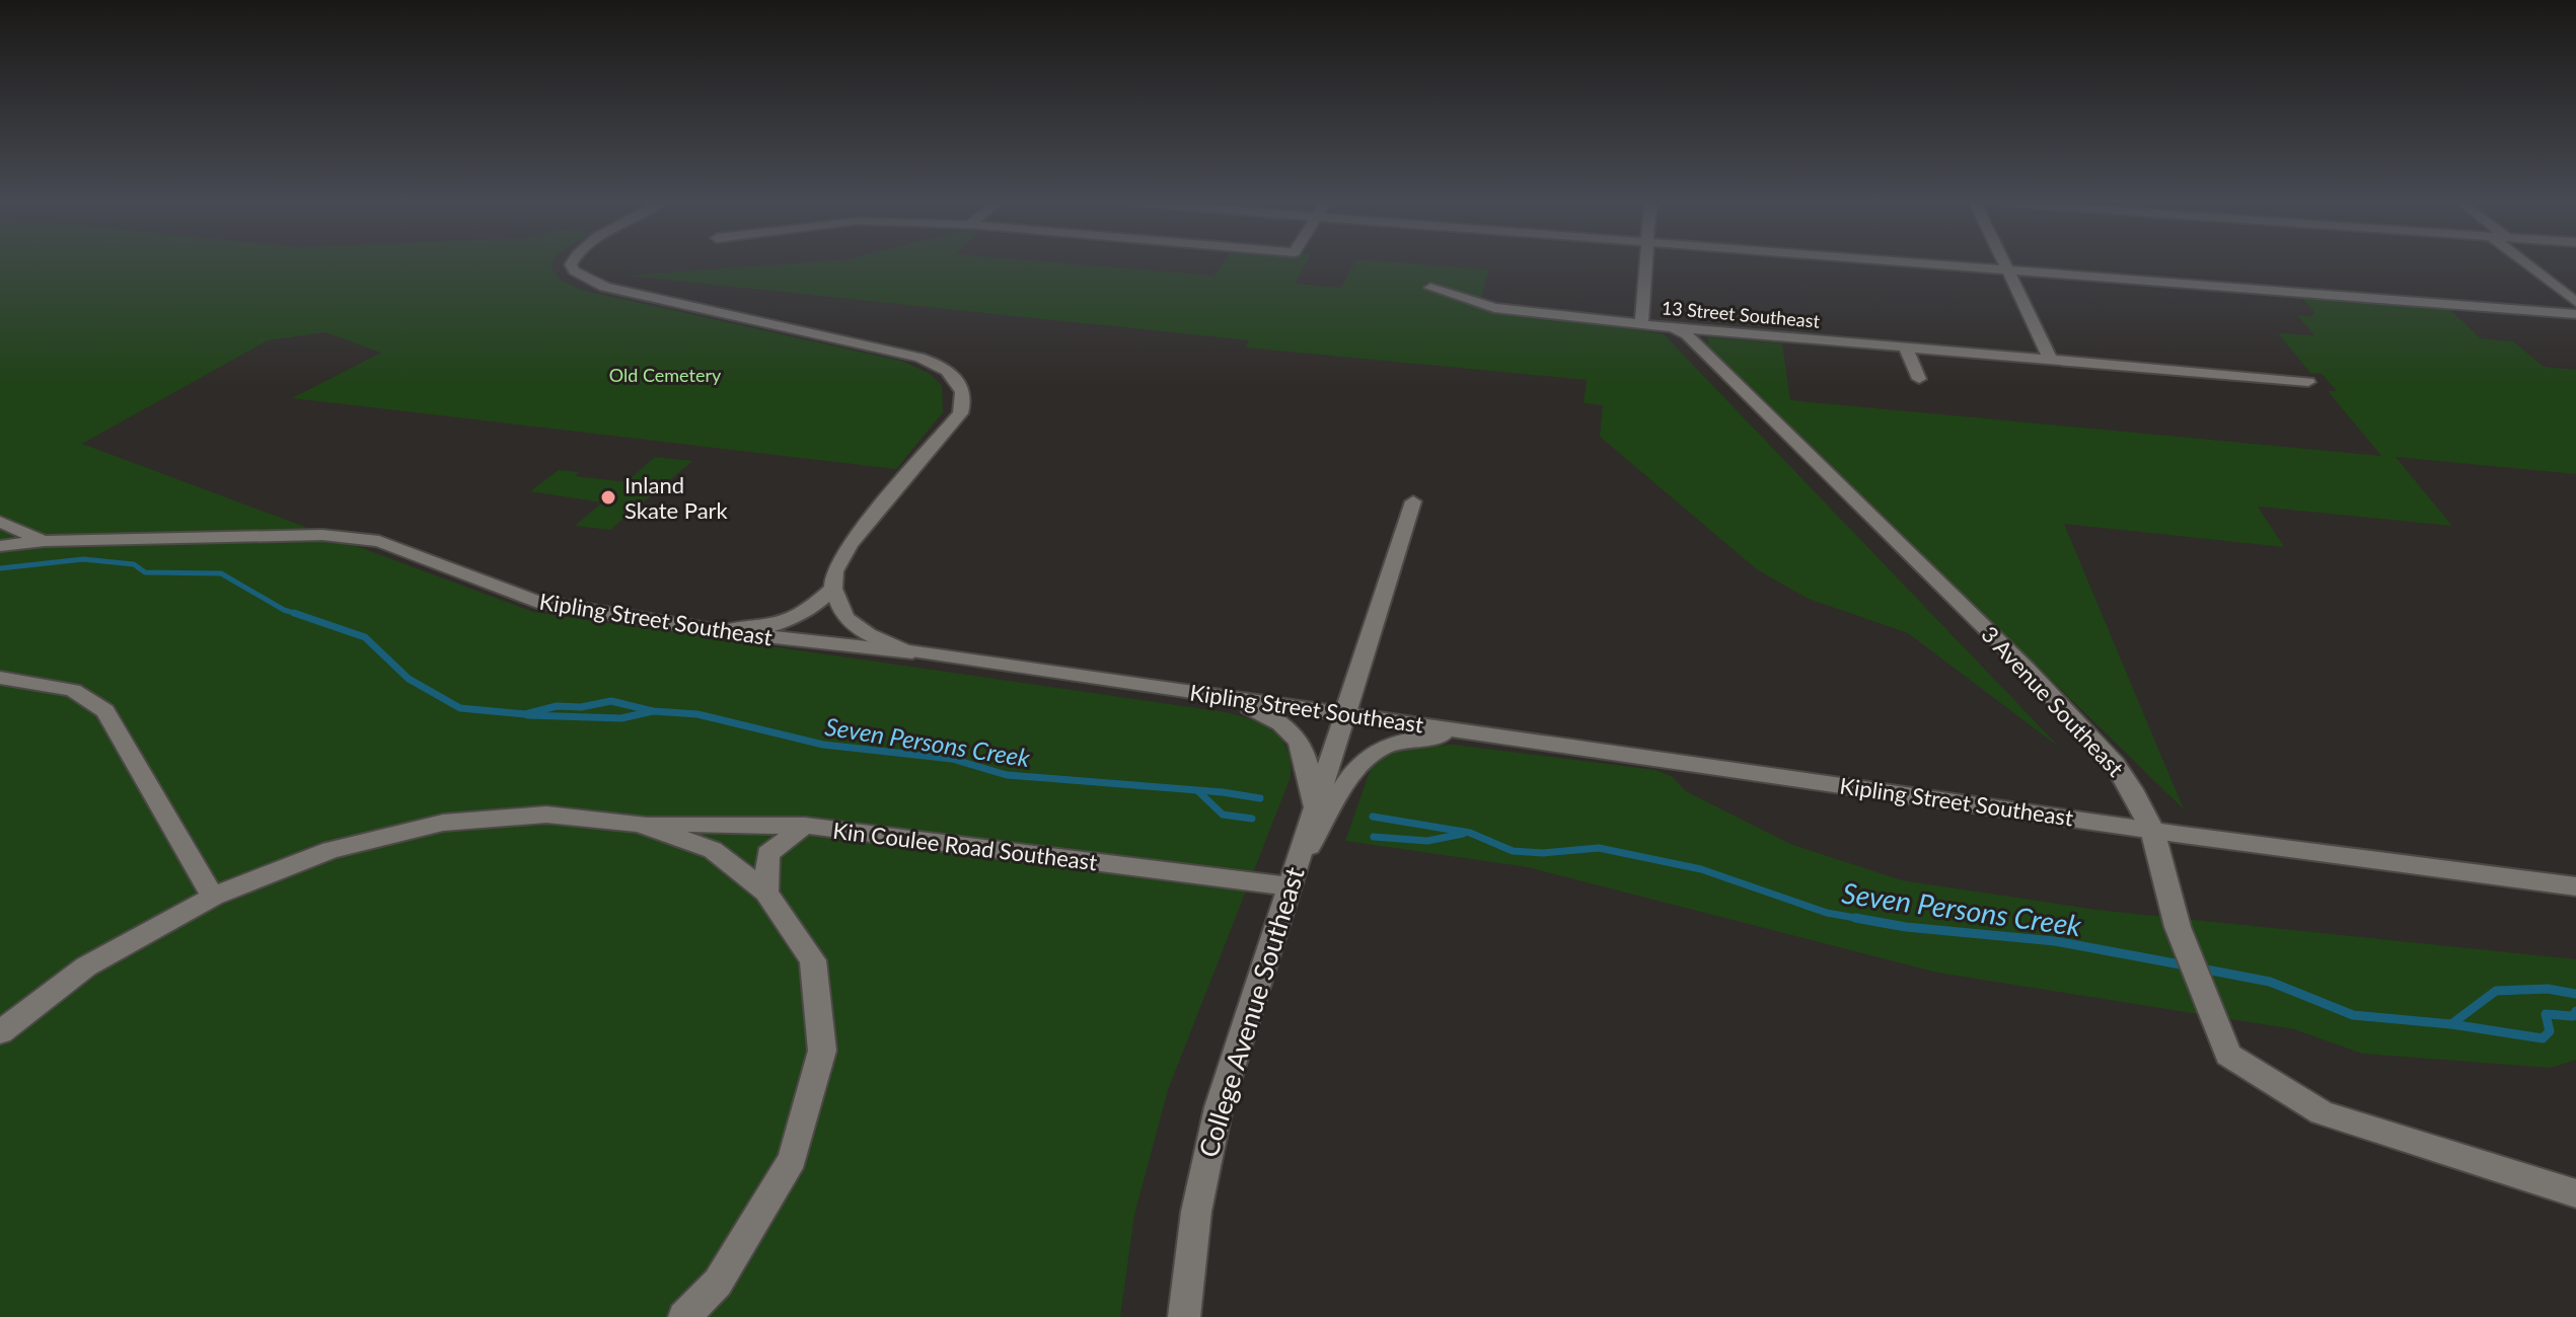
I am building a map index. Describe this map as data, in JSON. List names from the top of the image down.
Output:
{
  "streets": {
    "street": [
      "13 Street Southeast",
      "Kipling Street Southeast",
      "3 Avenue Southeast",
      "Kin Coulee Road Southeast",
      "College Avenue Southeast"
    ]
  },
  "crossings": [
    ["13 Street Southeast", "3 Avenue Southeast"],
    ["Kipling Street Southeast", "3 Avenue Southeast"],
    ["Kipling Street Southeast", "College Avenue Southeast"],
    ["Kin Coulee Road Southeast", "College Avenue Southeast"]
  ],
  "water": ["Seven Persons Creek"],
  "parks": ["Old Cemetery"],
  "places": ["Inland Skate Park"]
}
